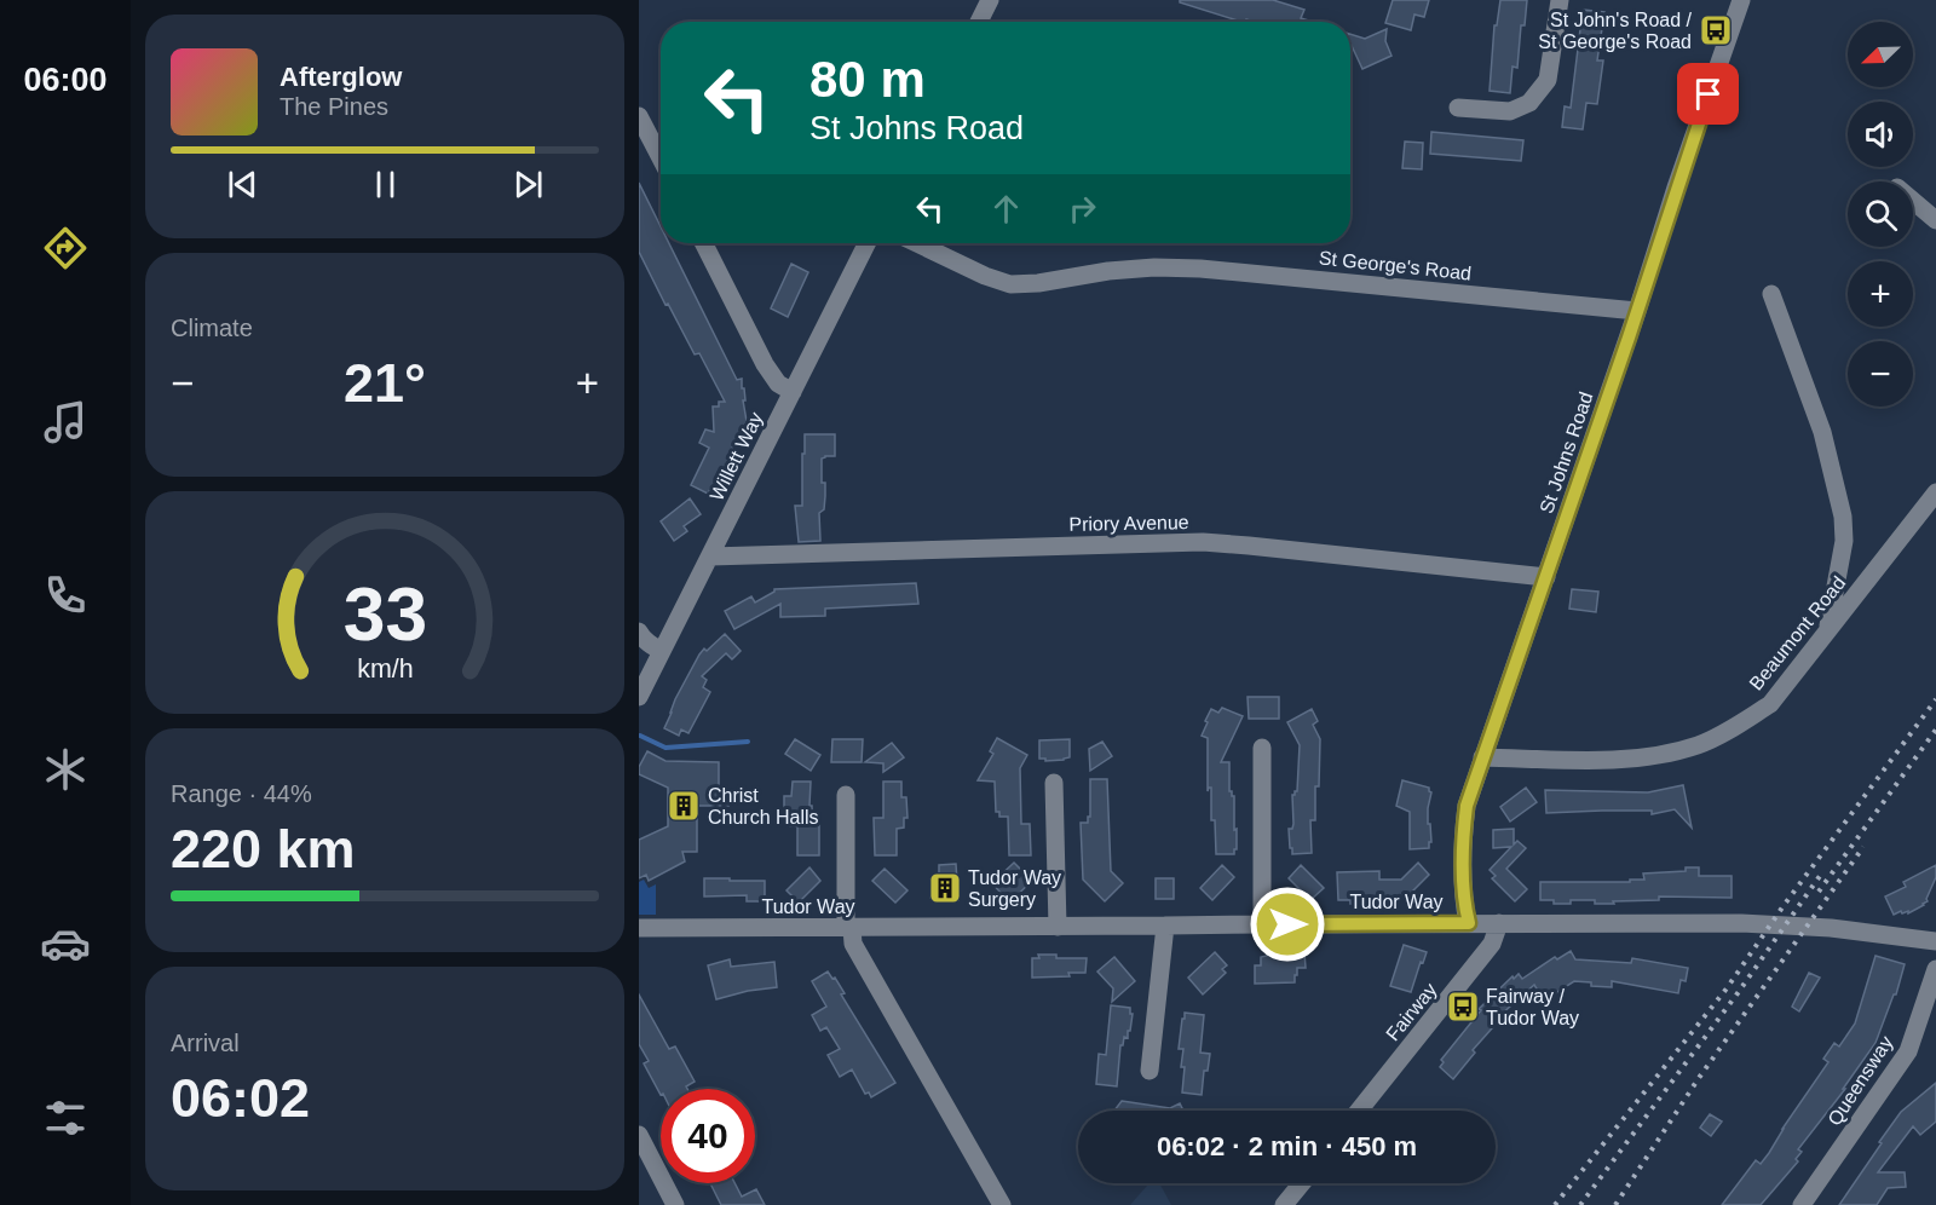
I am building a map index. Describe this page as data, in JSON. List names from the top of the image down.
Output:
{
  "streets": {
    "street": [
      "St George's Road",
      "St Johns Road",
      "Willett Way",
      "Priory Avenue",
      "Beaumont Road",
      "Tudor Way",
      "Fairway",
      "Queensway"
    ]
  },
  "crossings": [
    ["St George's Road", "St Johns Road"],
    ["St Johns Road", "Priory Avenue"],
    ["St Johns Road", "Beaumont Road"],
    ["St Johns Road", "Tudor Way"],
    ["Willett Way", "Priory Avenue"],
    ["Tudor Way", "Fairway"]
  ],
  "places": {
    "bus stop": ["St John's Road / St George's Road", "Fairway / Tudor Way"],
    "building": ["Christ Church Halls", "Tudor Way Surgery"]
  },
  "north": "bottom left",
  "page": {
    "tabs": "06:00",
    "map_buttons": ["+", "−"],
    "turn": ["80 m", "St Johns Road"],
    "song": ["Afterglow", "The Pines"],
    "tile": [
      "Climate",
      ["Range · 44%", "220 km"],
      ["Arrival", "06:02"]
    ],
    "heat": ["−", "21°", "+"],
    "limit": "40",
    "trip": "06:02 · 2 min · 450 m",
    "gauge": ["33", "km/h"]
  }
}
